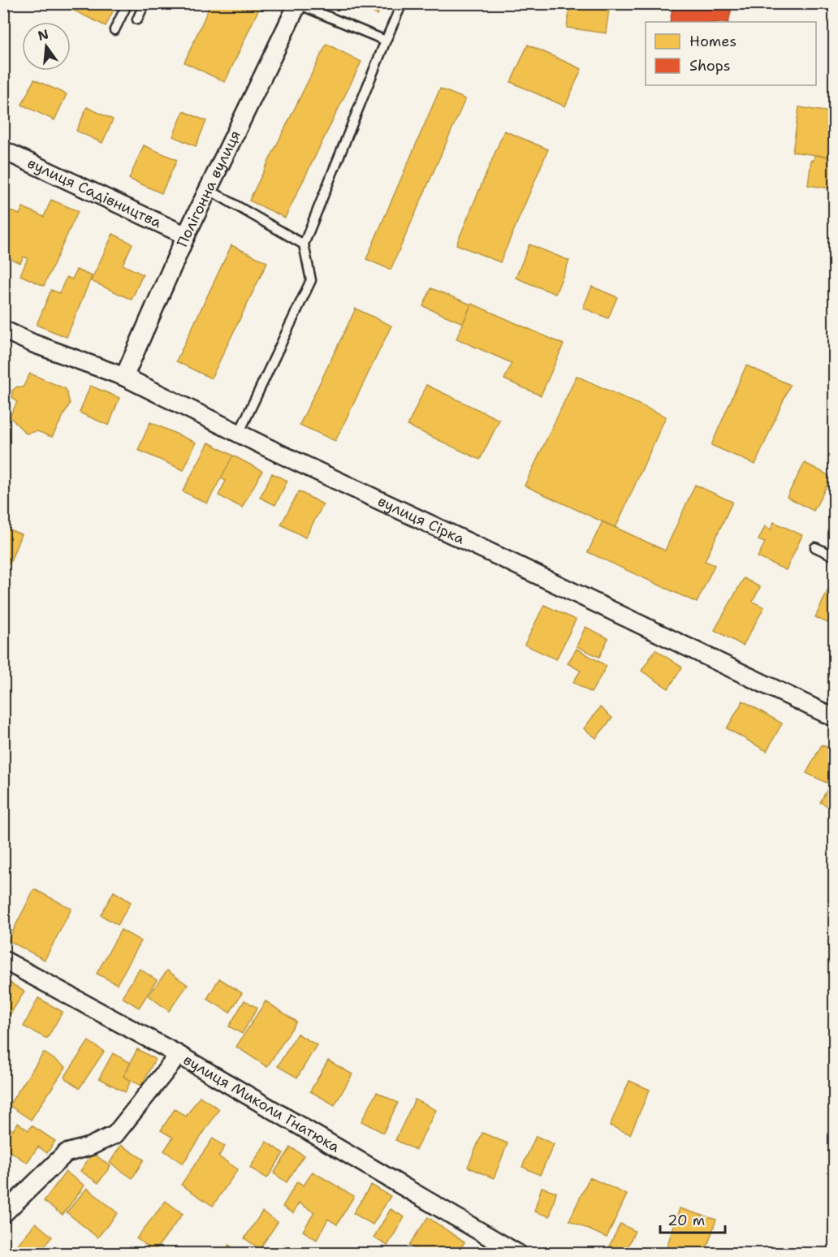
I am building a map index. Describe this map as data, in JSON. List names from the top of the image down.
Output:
{
  "streets": {
    "street": [
      "Полігонна вулиця",
      "вулиця Садівництва",
      "вулиця Сірка",
      "вулиця Миколи Гнатюка"
    ]
  },
  "crossings": [
    ["Полігонна вулиця", "вулиця Садівництва"],
    ["Полігонна вулиця", "вулиця Сірка"]
  ],
  "legend": ["Homes", "Shops"],
  "scale_bar": "20 m",
  "north": "top"
}
